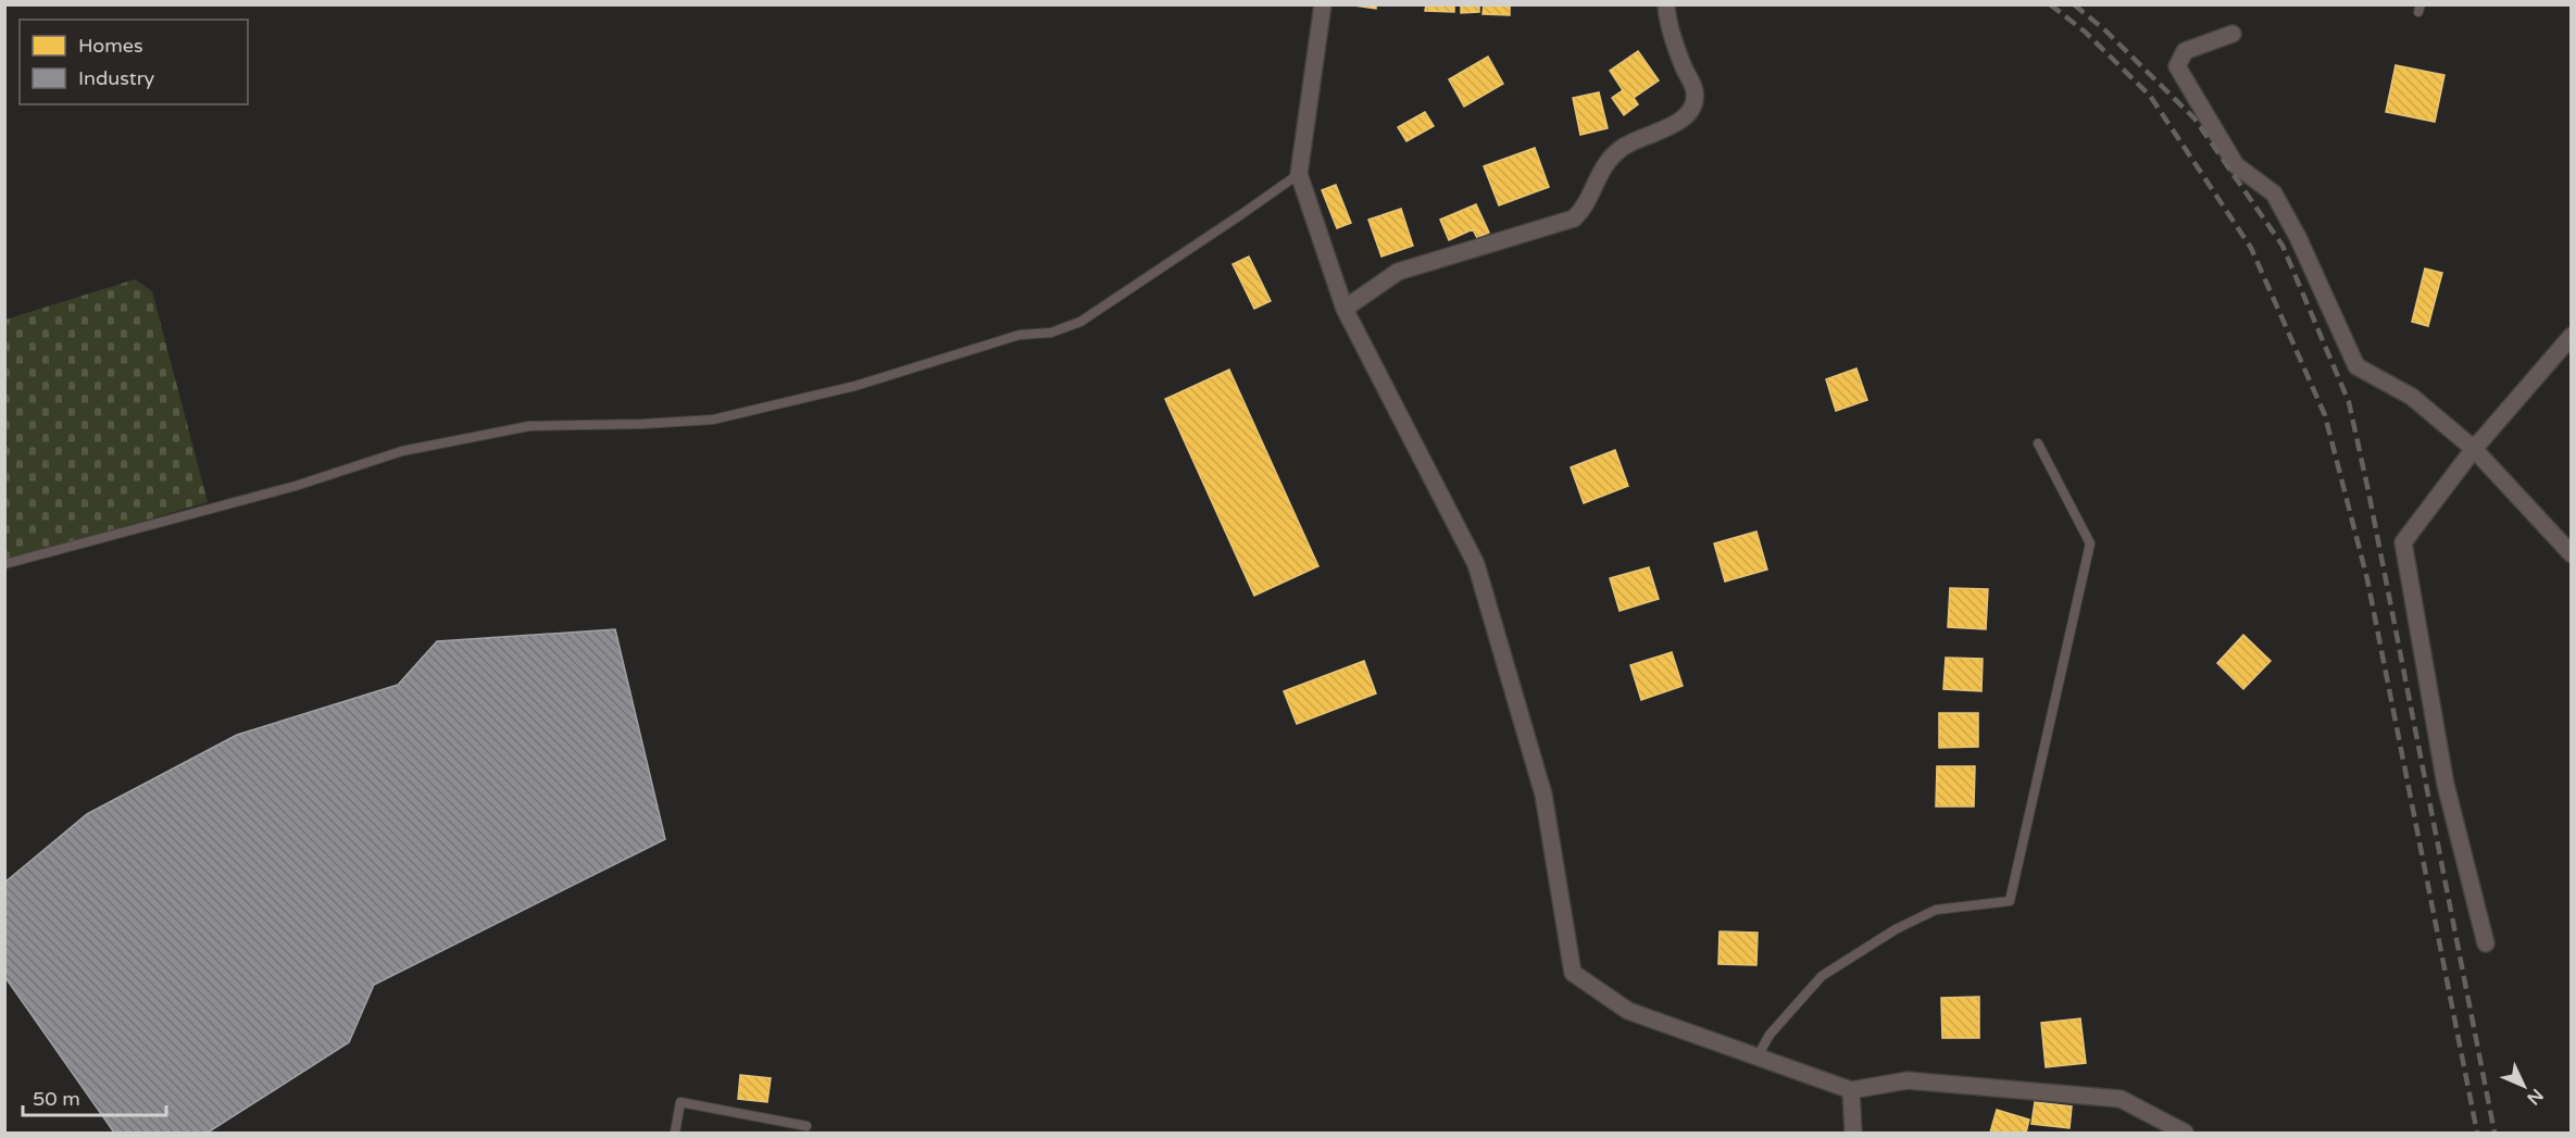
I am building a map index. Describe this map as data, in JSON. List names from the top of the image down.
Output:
{
  "legend": ["Homes", "Industry"],
  "scale_bar": "50 m",
  "north": "bottom right"
}
